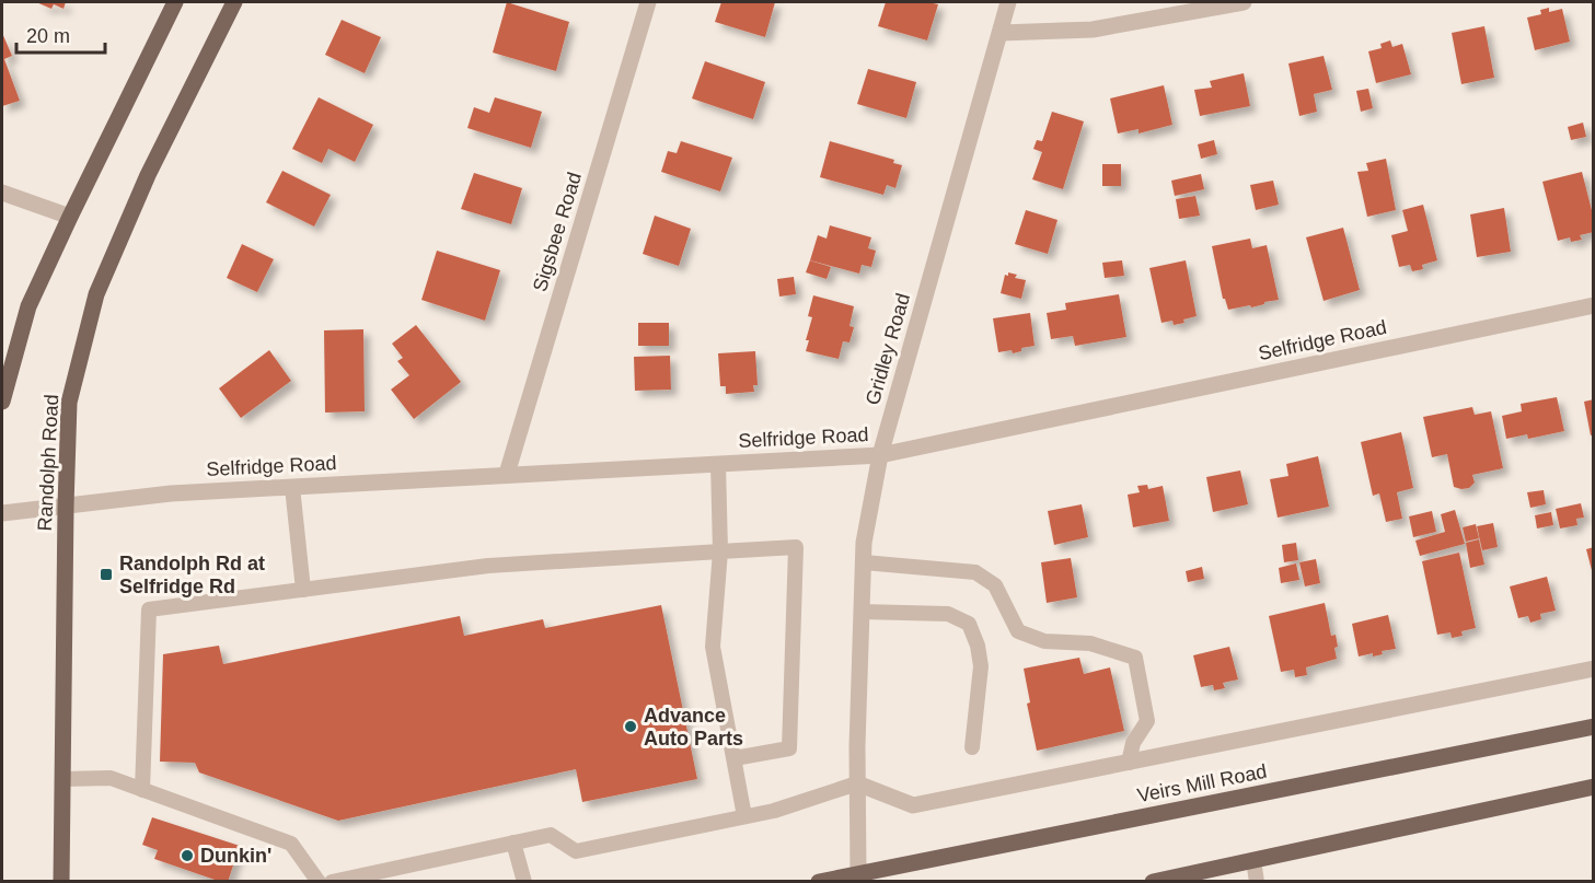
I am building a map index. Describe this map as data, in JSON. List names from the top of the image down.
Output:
{
  "streets": {
    "main road": ["Randolph Road", "Veirs Mill Road"],
    "street": ["Sigsbee Road", "Selfridge Road", "Gridley Road"]
  },
  "crossings": [
    ["Sigsbee Road", "Selfridge Road"],
    ["Selfridge Road", "Gridley Road"],
    ["Selfridge Road", "Randolph Road"],
    ["Gridley Road", "Veirs Mill Road"]
  ],
  "places": {
    "transit": ["Randolph Rd at Selfridge Rd"],
    "other": ["Advance Auto Parts", "Dunkin'"]
  },
  "scale_bar": "20 m"
}
